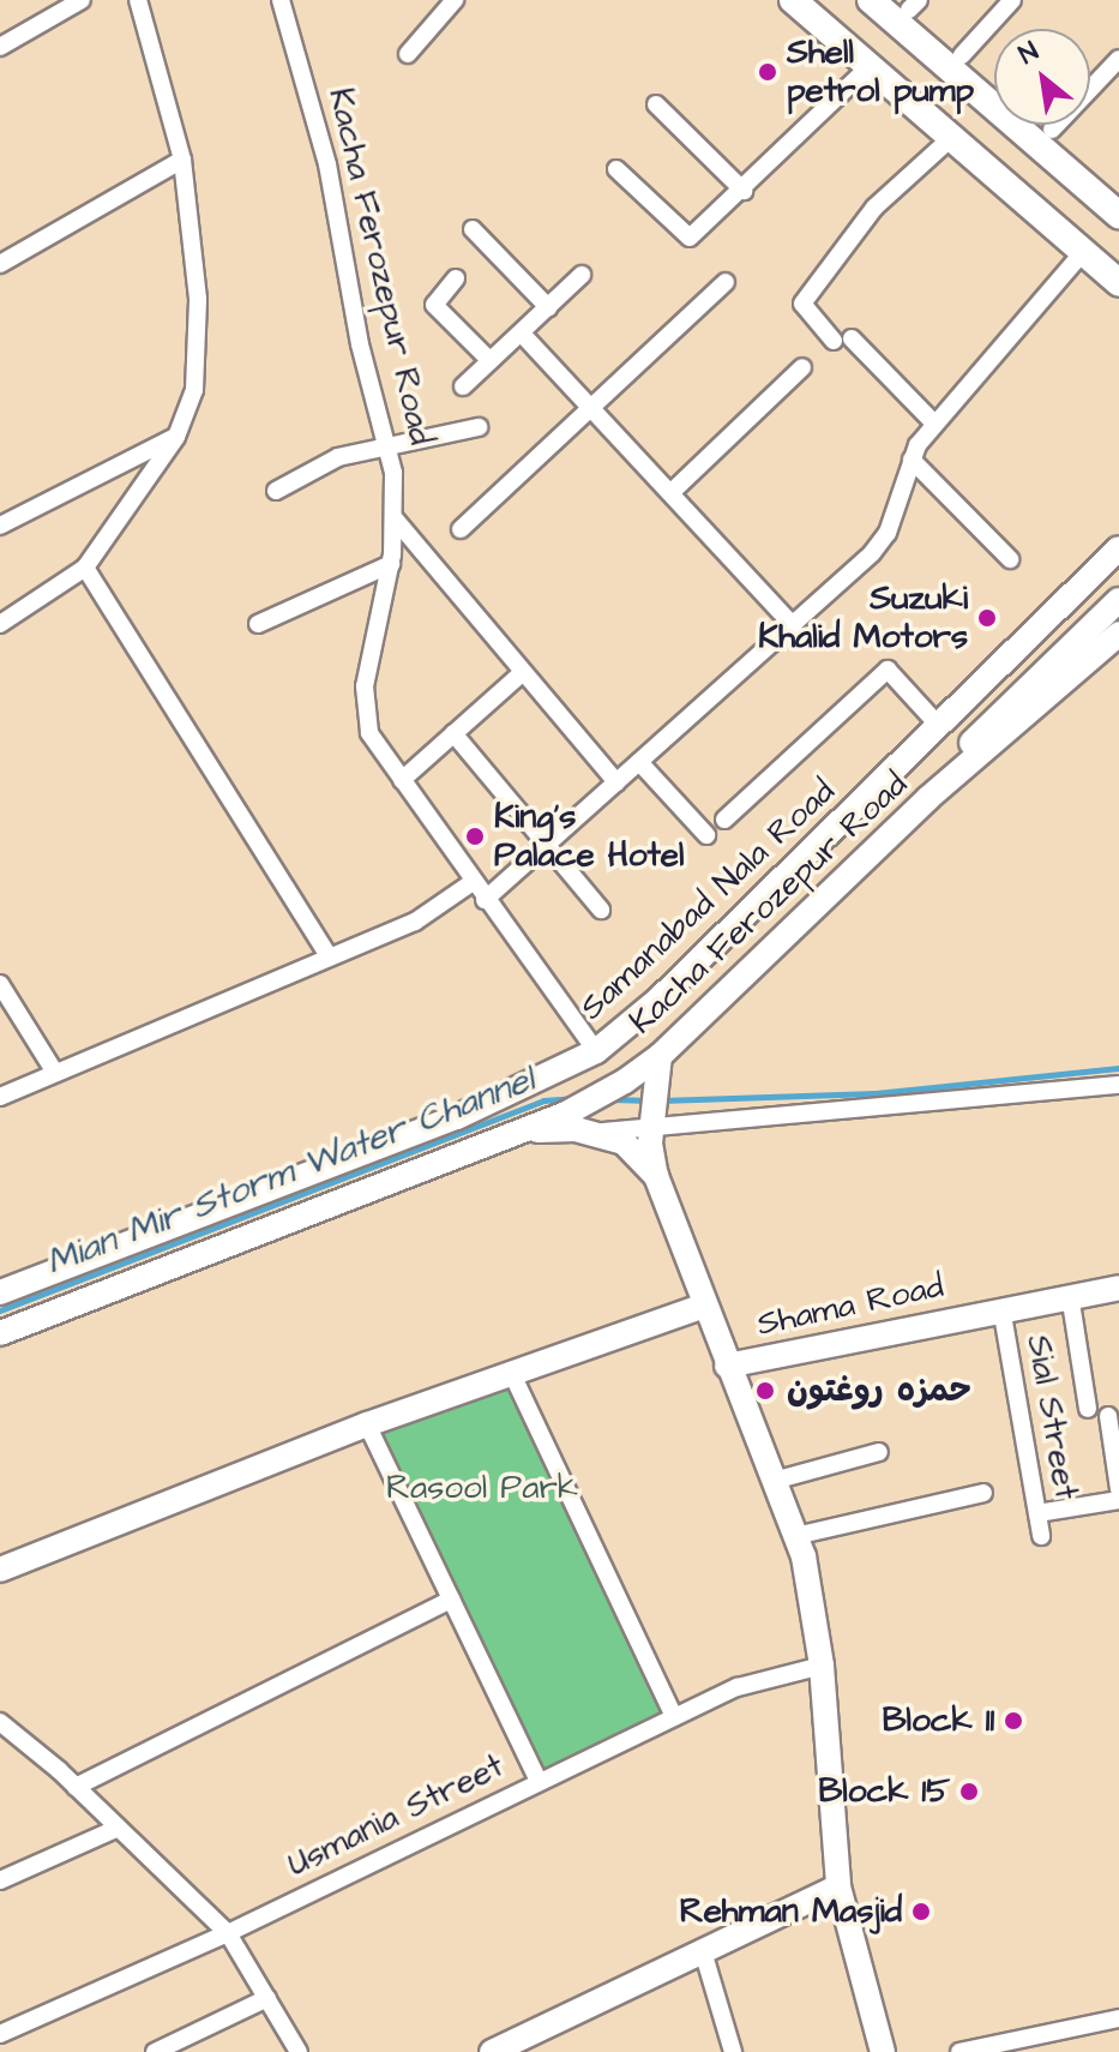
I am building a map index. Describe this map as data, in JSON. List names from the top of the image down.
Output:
{
  "streets": {
    "main road": ["Kacha Ferozepur Road", "Samanabad Nala Road", "Shama Road"],
    "street": ["Sial Street", "Usmania Street"]
  },
  "crossings": [
    ["Kacha Ferozepur Road", "Samanabad Nala Road"],
    ["Shama Road", "Sial Street"],
    ["Shama Road", "Usmania Street"]
  ],
  "water": ["Mian Mir Storm Water Channel"],
  "parks": ["Rasool Park"],
  "places": [
    "Shell petrol pump",
    "Suzuki Khalid Motors",
    "King's Palace Hotel",
    "حمزه روغتون",
    "Block 11",
    "Block 15",
    "Rehman Masjid"
  ],
  "north": "top left"
}
